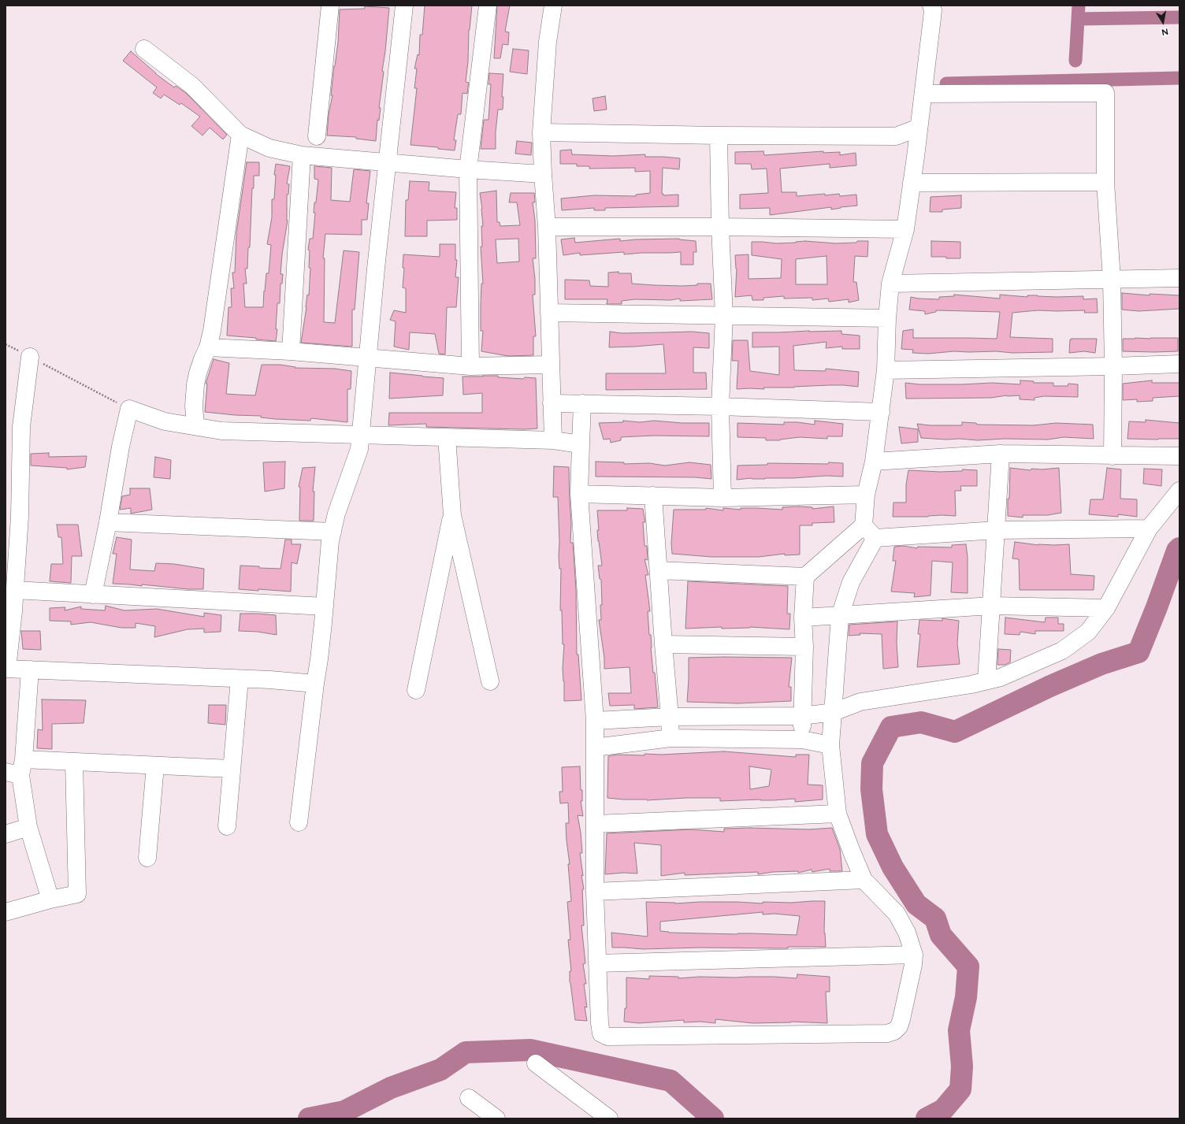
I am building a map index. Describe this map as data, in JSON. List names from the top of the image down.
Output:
{
  "north": "bottom"
}
